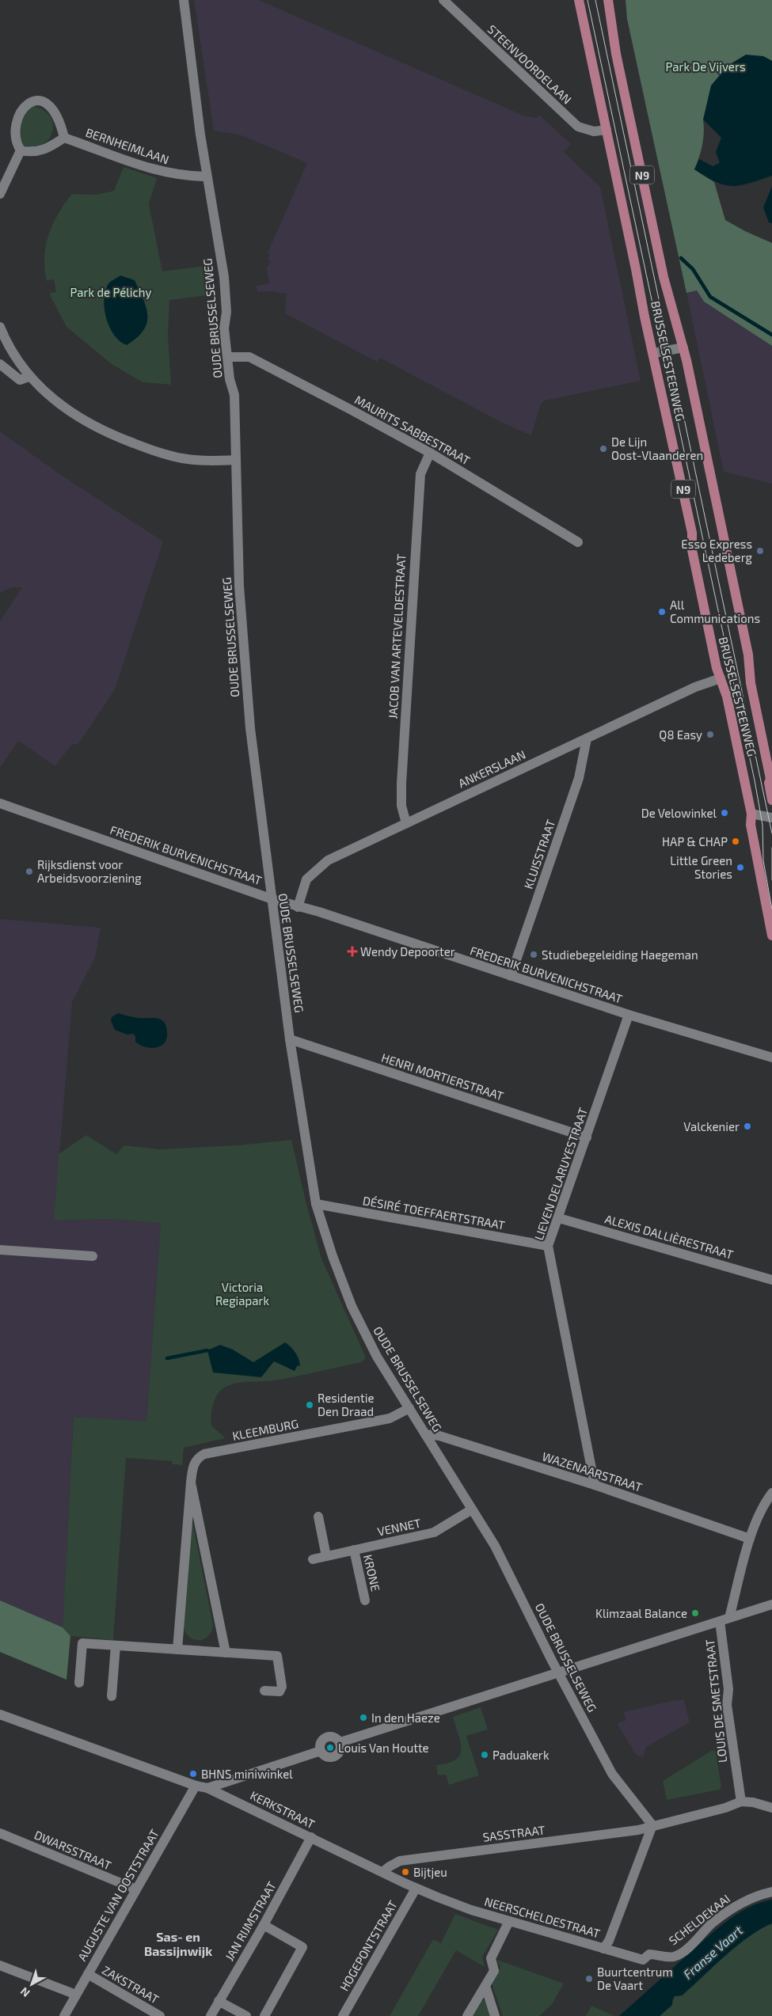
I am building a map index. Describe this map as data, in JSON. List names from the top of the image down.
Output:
{
  "streets": {
    "main road": ["N9", "BRUSSELSESTEENWEG"],
    "street": [
      "STEENVOORDELAAN",
      "BERNHEIMLAAN",
      "OUDE BRUSSELSEWEG",
      "MAURITS SABBESTRAAT",
      "JACOB VAN ARTEVELDESTRAAT",
      "ANKERSLAAN",
      "KLUISSTRAAT",
      "FREDERIK BURVENICHSTRAAT",
      "HENRI MORTIERSTRAAT",
      "LIEVEN DELARUYESTRAAT",
      "DÉSIRÉ TOEFFAERTSTRAAT",
      "ALEXIS DALLIÈRESTRAAT",
      "KLEEMBURG",
      "WAZENAARSTRAAT",
      "VENNET",
      "KRONE",
      "LOUIS DE SMETSTRAAT",
      "KERKSTRAAT",
      "SASSTRAAT",
      "DWARSSTRAAT",
      "AUGUSTE VAN OOSTSTRAAT",
      "NEERSCHELDESTRAAT",
      "SCHELDEKAAI",
      "JAN RIJMSTRAAT",
      "HOGEPONTSTRAAT",
      "ZAKSTRAAT"
    ]
  },
  "crossings": [
    ["STEENVOORDELAAN", "BRUSSELSESTEENWEG"],
    ["BERNHEIMLAAN", "OUDE BRUSSELSEWEG"],
    ["OUDE BRUSSELSEWEG", "MAURITS SABBESTRAAT"],
    ["OUDE BRUSSELSEWEG", "FREDERIK BURVENICHSTRAAT"],
    ["OUDE BRUSSELSEWEG", "HENRI MORTIERSTRAAT"],
    ["OUDE BRUSSELSEWEG", "DÉSIRÉ TOEFFAERTSTRAAT"],
    ["OUDE BRUSSELSEWEG", "KLEEMBURG"],
    ["OUDE BRUSSELSEWEG", "WAZENAARSTRAAT"],
    ["OUDE BRUSSELSEWEG", "VENNET"],
    ["OUDE BRUSSELSEWEG", "SASSTRAAT"],
    ["OUDE BRUSSELSEWEG", "NEERSCHELDESTRAAT"],
    ["BRUSSELSESTEENWEG", "ANKERSLAAN"],
    ["MAURITS SABBESTRAAT", "JACOB VAN ARTEVELDESTRAAT"],
    ["JACOB VAN ARTEVELDESTRAAT", "ANKERSLAAN"],
    ["ANKERSLAAN", "KLUISSTRAAT"],
    ["ANKERSLAAN", "FREDERIK BURVENICHSTRAAT"],
    ["KLUISSTRAAT", "FREDERIK BURVENICHSTRAAT"],
    ["FREDERIK BURVENICHSTRAAT", "LIEVEN DELARUYESTRAAT"],
    ["HENRI MORTIERSTRAAT", "LIEVEN DELARUYESTRAAT"],
    ["LIEVEN DELARUYESTRAAT", "DÉSIRÉ TOEFFAERTSTRAAT"],
    ["LIEVEN DELARUYESTRAAT", "ALEXIS DALLIÈRESTRAAT"],
    ["LIEVEN DELARUYESTRAAT", "WAZENAARSTRAAT"],
    ["WAZENAARSTRAAT", "LOUIS DE SMETSTRAAT"],
    ["VENNET", "KRONE"],
    ["LOUIS DE SMETSTRAAT", "SASSTRAAT"],
    ["KERKSTRAAT", "SASSTRAAT"],
    ["KERKSTRAAT", "AUGUSTE VAN OOSTSTRAAT"],
    ["KERKSTRAAT", "NEERSCHELDESTRAAT"],
    ["KERKSTRAAT", "JAN RIJMSTRAAT"],
    ["KERKSTRAAT", "HOGEPONTSTRAAT"],
    ["SASSTRAAT", "NEERSCHELDESTRAAT"],
    ["DWARSSTRAAT", "AUGUSTE VAN OOSTSTRAAT"],
    ["AUGUSTE VAN OOSTSTRAAT", "ZAKSTRAAT"],
    ["NEERSCHELDESTRAAT", "SCHELDEKAAI"],
    ["NEERSCHELDESTRAAT", "HOGEPONTSTRAAT"]
  ],
  "districts": ["Sas- en Bassijnwijk"],
  "water": ["Franse Vaart"],
  "parks": ["Park De Vijvers", "Park de Pélichy", "Victoria Regiapark"],
  "places": {
    "other": [
      "De Lijn Oost-Vlaanderen",
      "Esso Express Ledeberg",
      "All Communications",
      "Q8 Easy",
      "De Velowinkel",
      "HAP & CHAP",
      "Little Green Stories",
      "Rijksdienst voor Arbeidsvoorziening",
      "Studiebegeleiding Haegeman",
      "Valckenier",
      "Residentie Den Draad",
      "Klimzaal Balance",
      "In den Haeze",
      "Louis Van Houtte",
      "Paduakerk",
      "BHNS miniwinkel",
      "Bijtjeu",
      "Buurtcentrum De Vaart"
    ],
    "health": ["Wendy Depoorter"]
  },
  "north": "bottom left"
}
